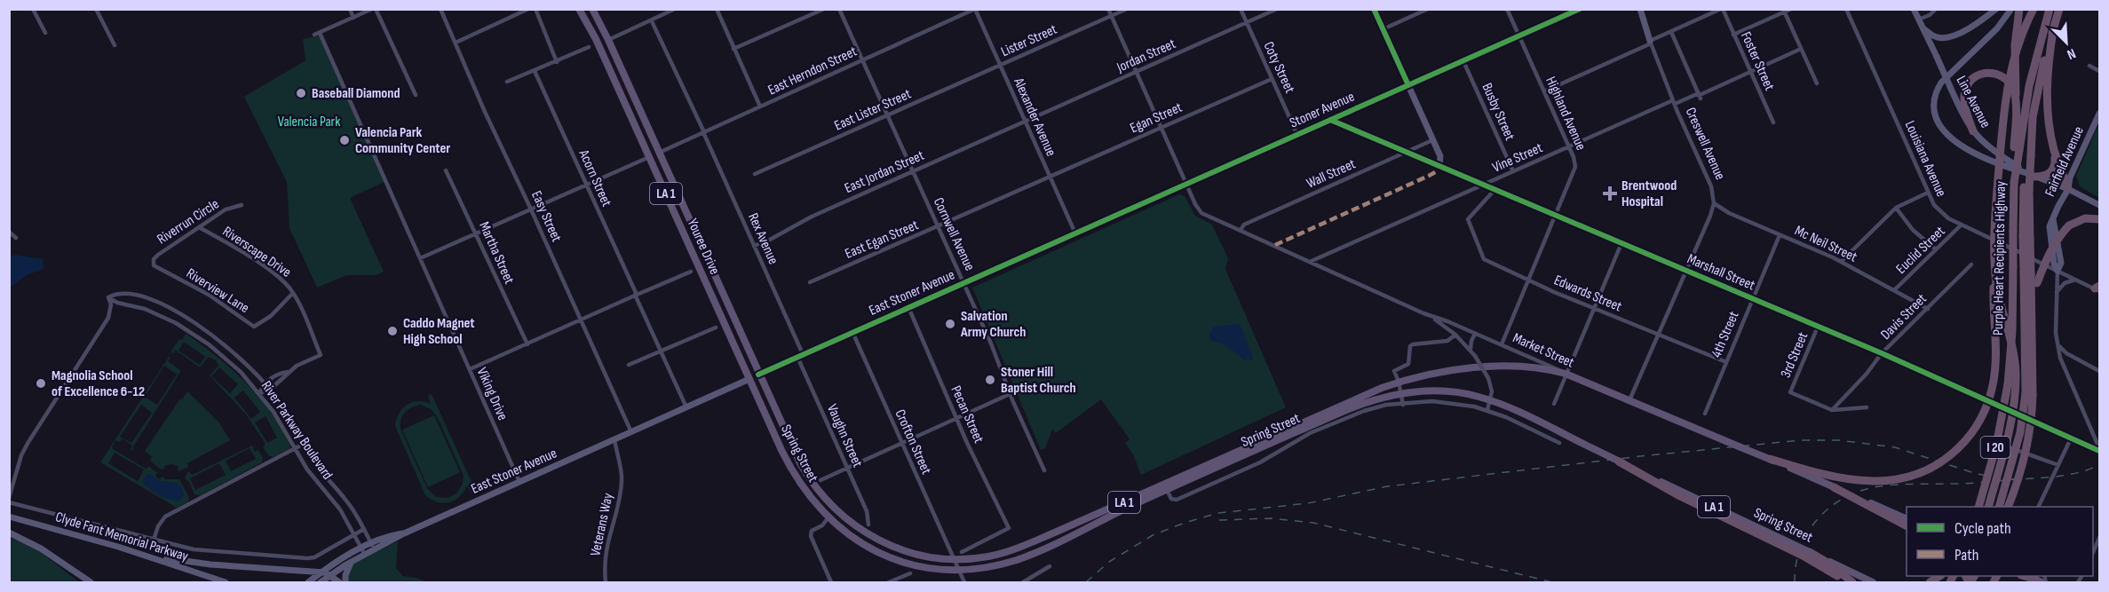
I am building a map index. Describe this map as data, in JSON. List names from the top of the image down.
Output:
{
  "streets": {
    "highway": ["Purple Heart Recipients Highway", "I 20"],
    "main road": [
      "LA 1",
      "Youree Drive",
      "Market Street",
      "Spring Street"
    ],
    "street": [
      "Lister Street",
      "Jordan Street",
      "Foster Street",
      "Coty Street",
      "East Herndon Street",
      "Line Avenue",
      "East Lister Street",
      "Stoner Avenue",
      "Busby Street",
      "Highland Avenue",
      "Alexander Avenue",
      "Egan Street",
      "Creswell Avenue",
      "Vine Street",
      "Louisiana Avenue",
      "Fairfield Avenue",
      "East Jordan Street",
      "Wall Street",
      "Acorn Street",
      "Easy Street",
      "Riverrun Circle",
      "Cornwell Avenue",
      "Rex Avenue",
      "East Egan Street",
      "Mc Neil Street",
      "Euclid Street",
      "Riverscape Drive",
      "Martha Street",
      "Marshall Street",
      "Riverview Lane",
      "East Stoner Avenue",
      "Edwards Street",
      "Davis Street",
      "4th Street",
      "3rd Street",
      "Viking Drive",
      "Pecan Street",
      "River Parkway Boulevard",
      "Vaughn Street",
      "Crofton Street",
      "Veterans Way",
      "Clyde Fant Memorial Parkway"
    ]
  },
  "crossings": [
    ["Lister Street", "East Lister Street"],
    ["Lister Street", "Alexander Avenue"],
    ["Lister Street", "Market Street"],
    ["Jordan Street", "Coty Street"],
    ["Jordan Street", "Alexander Avenue"],
    ["Jordan Street", "East Jordan Street"],
    ["Jordan Street", "Market Street"],
    ["Foster Street", "Vine Street"],
    ["Coty Street", "Stoner Avenue"],
    ["Coty Street", "Egan Street"],
    ["East Herndon Street", "Alexander Avenue"],
    ["East Herndon Street", "Cornwell Avenue"],
    ["East Herndon Street", "Rex Avenue"],
    ["East Herndon Street", "Youree Drive"],
    ["Line Avenue", "Fairfield Avenue"],
    ["East Lister Street", "Alexander Avenue"],
    ["East Lister Street", "Cornwell Avenue"],
    ["Stoner Avenue", "Busby Street"],
    ["Stoner Avenue", "Highland Avenue"],
    ["Stoner Avenue", "Alexander Avenue"],
    ["Stoner Avenue", "Marshall Street"],
    ["Stoner Avenue", "East Stoner Avenue"],
    ["Stoner Avenue", "Market Street"],
    ["Busby Street", "Vine Street"],
    ["Highland Avenue", "Vine Street"],
    ["Highland Avenue", "Marshall Street"],
    ["Highland Avenue", "Edwards Street"],
    ["Highland Avenue", "Market Street"],
    ["Alexander Avenue", "Egan Street"],
    ["Alexander Avenue", "East Jordan Street"],
    ["Alexander Avenue", "East Egan Street"],
    ["Alexander Avenue", "East Stoner Avenue"],
    ["Egan Street", "East Egan Street"],
    ["Egan Street", "Market Street"],
    ["Creswell Avenue", "Vine Street"],
    ["Creswell Avenue", "Mc Neil Street"],
    ["Creswell Avenue", "Marshall Street"],
    ["Creswell Avenue", "Edwards Street"],
    ["Creswell Avenue", "Market Street"],
    ["Vine Street", "Marshall Street"],
    ["Vine Street", "Market Street"],
    ["Louisiana Avenue", "Fairfield Avenue"],
    ["Louisiana Avenue", "Euclid Street"],
    ["Fairfield Avenue", "Marshall Street"],
    ["East Jordan Street", "Cornwell Avenue"],
    ["East Jordan Street", "Rex Avenue"],
    ["Wall Street", "Marshall Street"],
    ["Wall Street", "Market Street"],
    ["Acorn Street", "East Stoner Avenue"],
    ["Easy Street", "East Stoner Avenue"],
    ["Riverrun Circle", "Riverscape Drive"],
    ["Riverrun Circle", "Riverview Lane"],
    ["Cornwell Avenue", "East Egan Street"],
    ["Cornwell Avenue", "East Stoner Avenue"],
    ["Rex Avenue", "East Stoner Avenue"],
    ["Rex Avenue", "Vaughn Street"],
    ["Mc Neil Street", "Euclid Street"],
    ["Mc Neil Street", "Davis Street"],
    ["Mc Neil Street", "4th Street"],
    ["Youree Drive", "East Stoner Avenue"],
    ["Youree Drive", "Spring Street"],
    ["Riverscape Drive", "Riverview Lane"],
    ["Riverscape Drive", "River Parkway Boulevard"],
    ["Marshall Street", "Edwards Street"],
    ["Marshall Street", "Davis Street"],
    ["Marshall Street", "4th Street"],
    ["Marshall Street", "3rd Street"],
    ["East Stoner Avenue", "Viking Drive"],
    ["East Stoner Avenue", "Pecan Street"],
    ["East Stoner Avenue", "River Parkway Boulevard"],
    ["East Stoner Avenue", "Spring Street"],
    ["East Stoner Avenue", "Vaughn Street"],
    ["East Stoner Avenue", "Crofton Street"],
    ["East Stoner Avenue", "Veterans Way"],
    ["Edwards Street", "4th Street"],
    ["Davis Street", "3rd Street"],
    ["Market Street", "Spring Street"],
    ["Spring Street", "Crofton Street"]
  ],
  "parks": ["Valencia Park"],
  "places": {
    "other": [
      "Baseball Diamond",
      "Valencia Park Community Center",
      "Salvation Army Church",
      "Caddo Magnet High School",
      "Stoner Hill Baptist Church",
      "Magnolia School of Excellence 6-12"
    ],
    "health": ["Brentwood Hospital"]
  },
  "legend": ["Cycle path", "Path"],
  "north": "bottom right"
}
